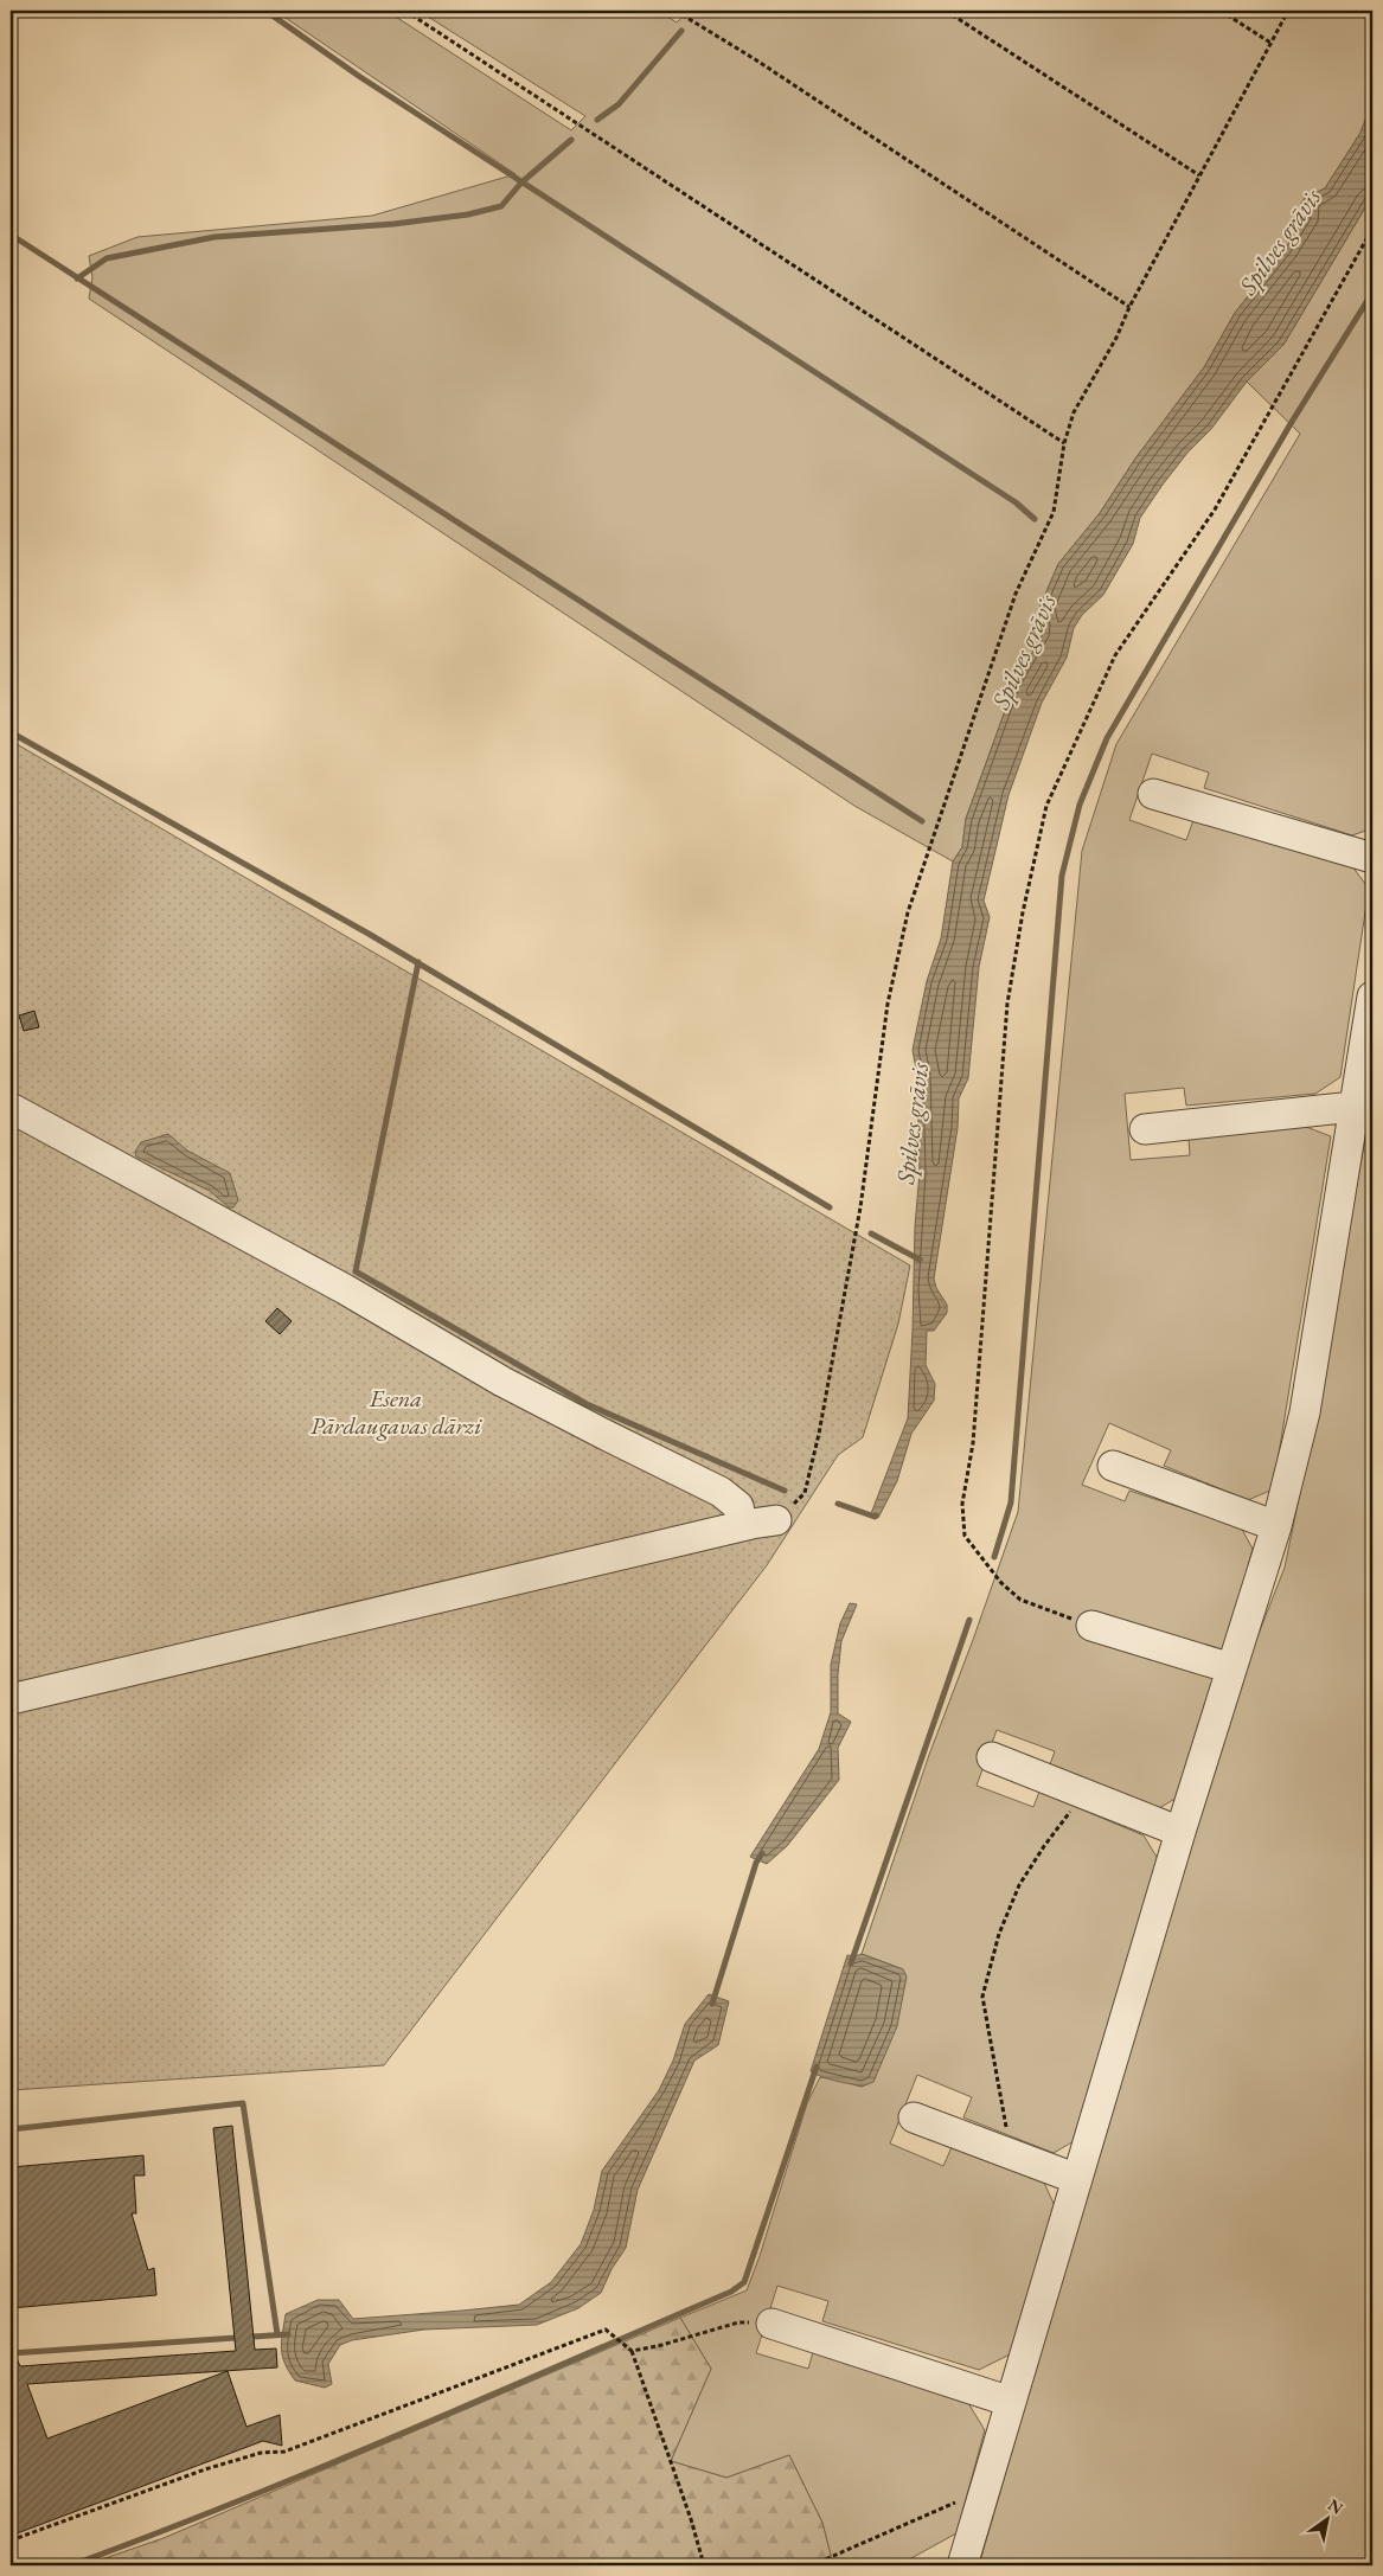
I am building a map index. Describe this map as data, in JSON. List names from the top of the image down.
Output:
{
  "water": ["Spilves grāvis"],
  "parks": ["Esena Pārdaugavas dārzi"],
  "north": "top right"
}
